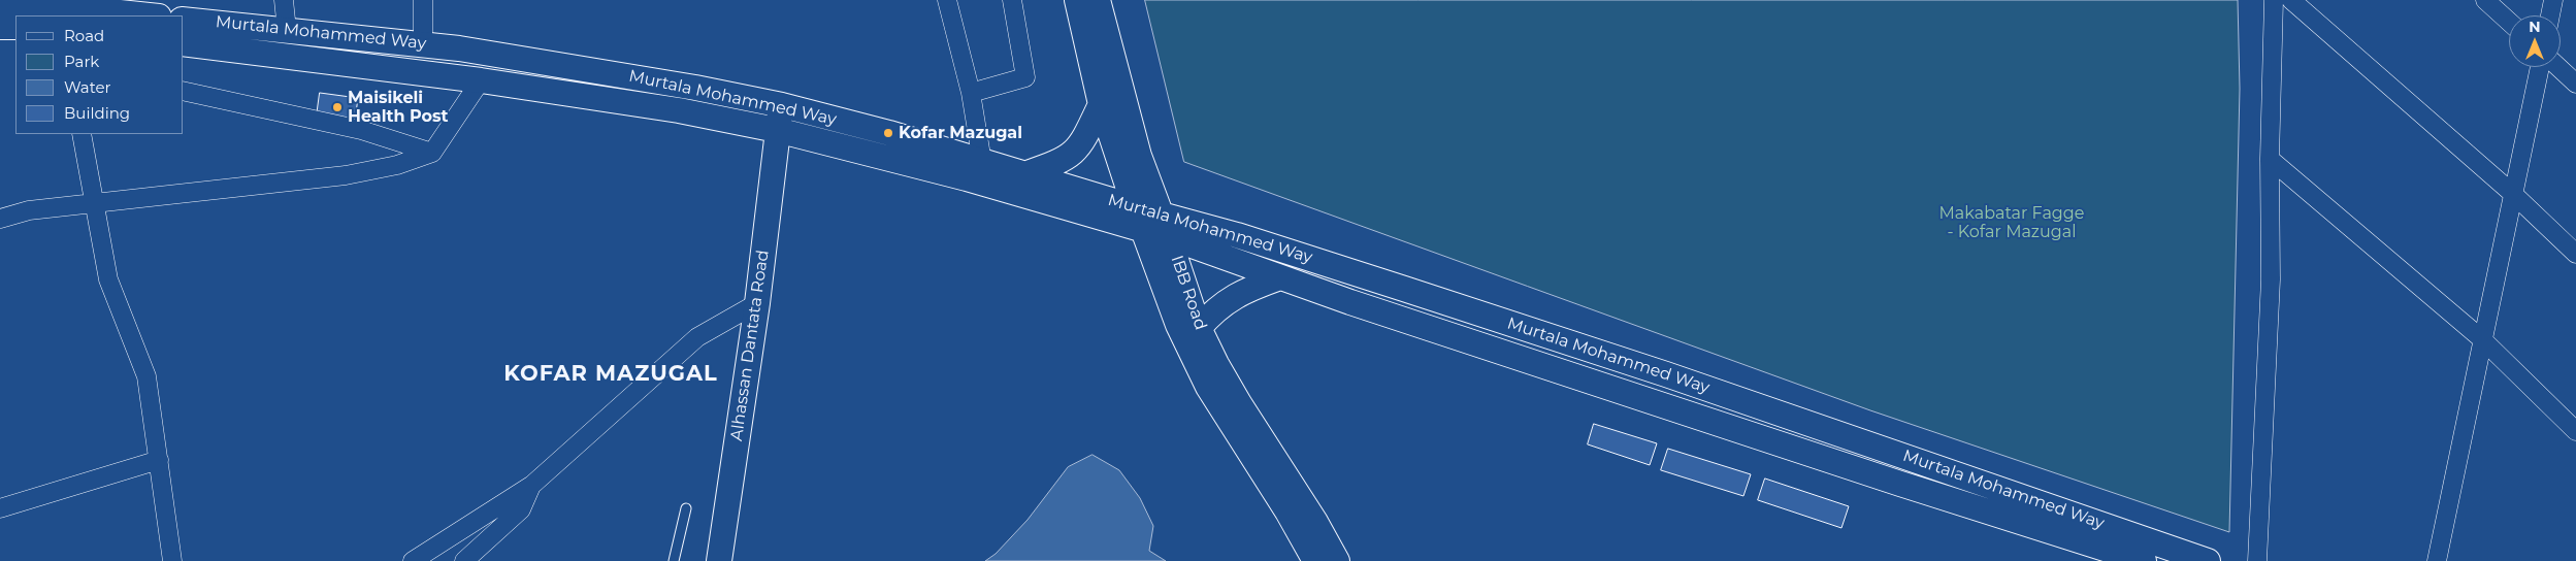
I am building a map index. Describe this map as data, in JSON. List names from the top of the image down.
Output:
{
  "streets": {
    "main road": ["Murtala Mohammed Way", "IBB Road", "Alhassan Dantata Road"]
  },
  "crossings": [
    ["Murtala Mohammed Way", "IBB Road"],
    ["Murtala Mohammed Way", "Alhassan Dantata Road"]
  ],
  "districts": ["KOFAR MAZUGAL"],
  "parks": ["Makabatar Fagge - Kofar Mazugal"],
  "places": ["Maisikeli Health Post", "Kofar Mazugal"],
  "legend": [
    "Road",
    "Park",
    "Water",
    "Building"
  ],
  "north": "top"
}
